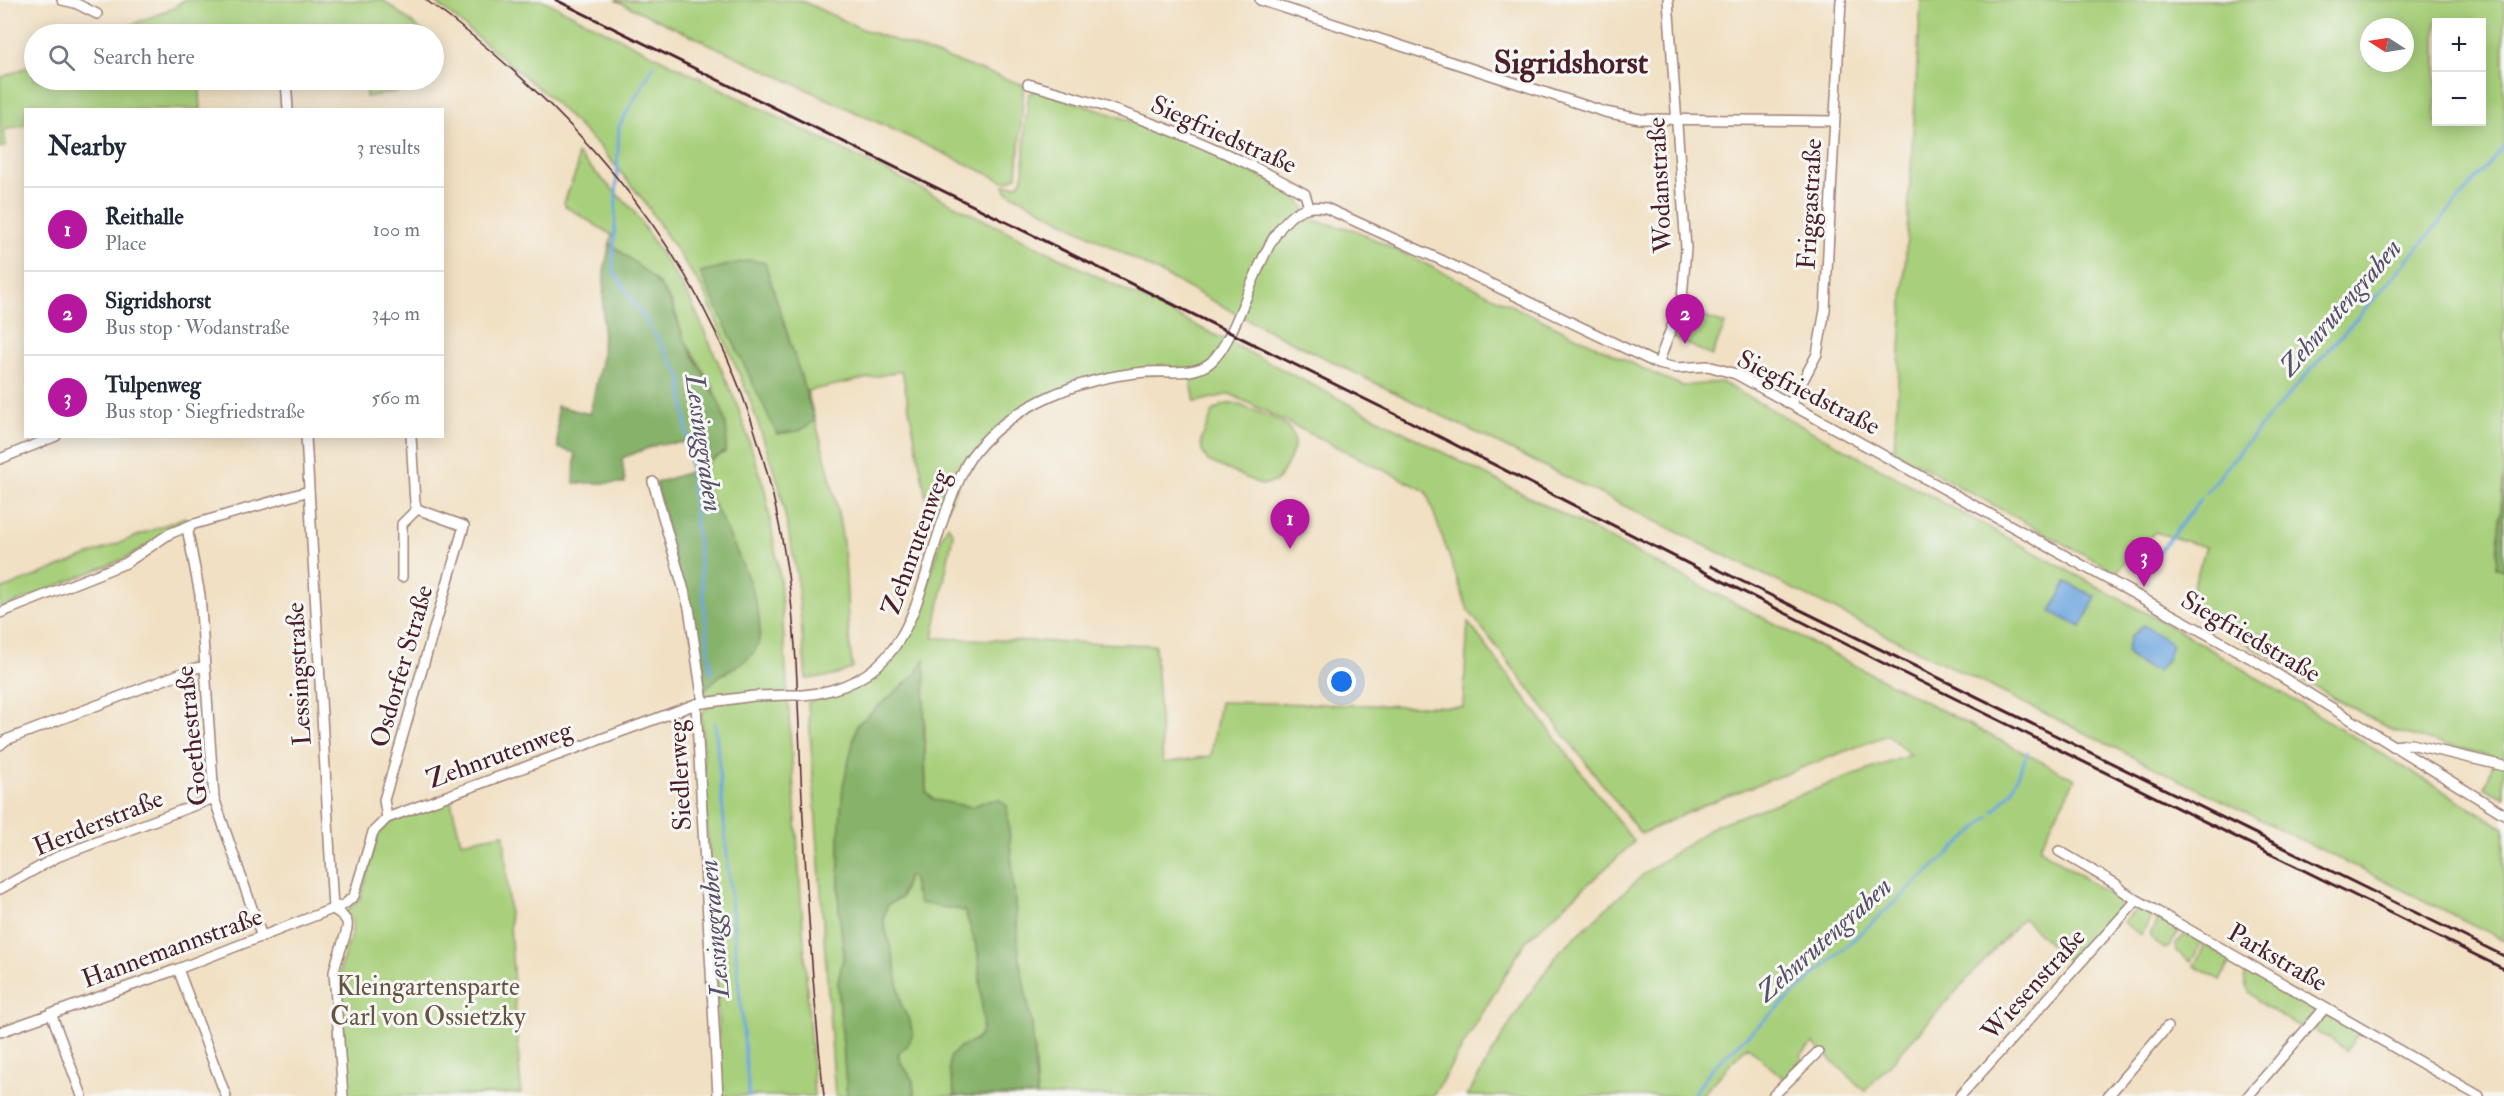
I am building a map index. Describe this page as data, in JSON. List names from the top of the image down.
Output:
{
  "streets": {
    "street": [
      "Siegfriedstraße",
      "Wodanstraße",
      "Friggastraße",
      "Zehnrutenweg",
      "Osdorfer Straße",
      "Lessingstraße",
      "Goethestraße",
      "Siedlerweg",
      "Herderstraße",
      "Hannemannstraße",
      "Parkstraße",
      "Wiesenstraße"
    ]
  },
  "crossings": [
    ["Siegfriedstraße", "Wodanstraße"],
    ["Siegfriedstraße", "Friggastraße"],
    ["Siegfriedstraße", "Zehnrutenweg"],
    ["Zehnrutenweg", "Osdorfer Straße"],
    ["Zehnrutenweg", "Siedlerweg"],
    ["Zehnrutenweg", "Hannemannstraße"],
    ["Osdorfer Straße", "Hannemannstraße"],
    ["Lessingstraße", "Hannemannstraße"],
    ["Goethestraße", "Herderstraße"],
    ["Goethestraße", "Hannemannstraße"],
    ["Parkstraße", "Wiesenstraße"]
  ],
  "districts": ["Sigridshorst"],
  "water": ["Zehnrutengraben", "Lessinggraben"],
  "parks": ["Kleingartensparte Carl von Ossietzky"],
  "north": "left",
  "page": {
    "map_buttons": ["+", "−"],
    "search": "Search here",
    "heading": ["Nearby", "3 results"],
    "list": [
      {
        "mark": "1",
        "name": "Reithalle",
        "note": "Place",
        "value": "100 m"
      },
      {
        "mark": "2",
        "name": "Sigridshorst",
        "note": "Bus stop · Wodanstraße",
        "value": "340 m"
      },
      {
        "mark": "3",
        "name": "Tulpenweg",
        "note": "Bus stop · Siegfriedstraße",
        "value": "560 m"
      }
    ],
    "pins": ["2", "1", "3"]
  }
}
